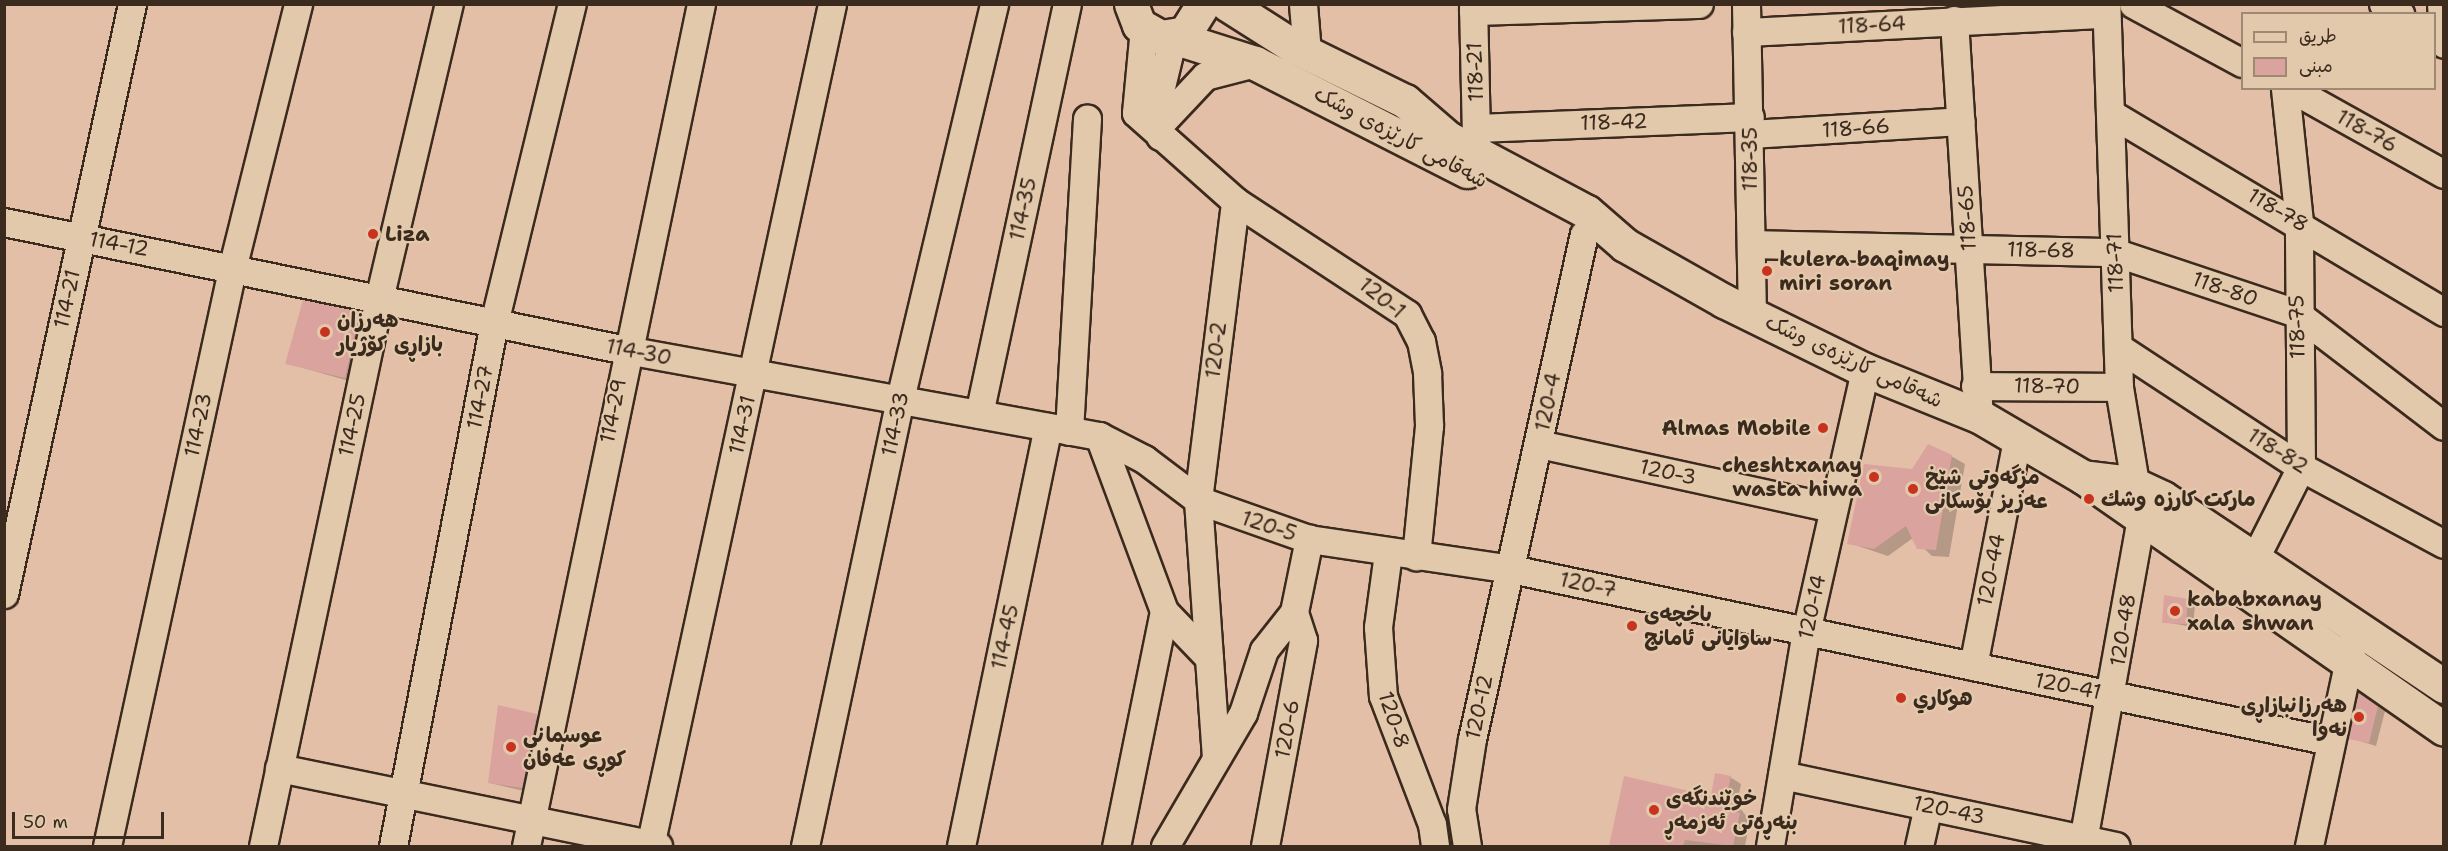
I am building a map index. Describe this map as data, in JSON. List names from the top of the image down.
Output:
{
  "streets": {
    "main road": ["شەقامی کارێزەی وشک"],
    "street": [
      "118-64",
      "118-21",
      "118-42",
      "118-66",
      "118-76",
      "118-35",
      "114-35",
      "118-78",
      "118-65",
      "114-12",
      "118-68",
      "118-71",
      "118-80",
      "120-1",
      "114-21",
      "118-75",
      "120-2",
      "114-30",
      "118-70",
      "114-27",
      "120-4",
      "114-29",
      "114-33",
      "114-23",
      "114-25",
      "114-31",
      "118-82",
      "120-3",
      "120-5",
      "120-44",
      "120-7",
      "120-14",
      "120-48",
      "114-45",
      "120-41",
      "120-12",
      "120-8",
      "120-6",
      "120-43"
    ]
  },
  "crossings": [
    ["118-64", "118-35"],
    ["118-64", "118-65"],
    ["118-64", "118-71"],
    ["118-21", "118-42"],
    ["118-42", "118-66"],
    ["118-42", "118-35"],
    ["118-66", "118-35"],
    ["118-66", "118-65"],
    ["شەقامی کارێزەی وشک", "118-35"],
    ["شەقامی کارێزەی وشک", "118-65"],
    ["شەقامی کارێزەی وشک", "118-71"],
    ["شەقامی کارێزەی وشک", "120-1"],
    ["شەقامی کارێزەی وشک", "118-75"],
    ["شەقامی کارێزەی وشک", "118-70"],
    ["شەقامی کارێزەی وشک", "120-4"],
    ["شەقامی کارێزەی وشک", "120-44"],
    ["شەقامی کارێزەی وشک", "120-14"],
    ["شەقامی کارێزەی وشک", "120-48"],
    ["118-35", "118-68"],
    ["114-35", "114-30"],
    ["118-78", "118-71"],
    ["118-78", "118-75"],
    ["118-65", "118-68"],
    ["118-65", "118-70"],
    ["114-12", "114-21"],
    ["114-12", "114-30"],
    ["114-12", "114-23"],
    ["118-68", "118-71"],
    ["118-68", "118-80"],
    ["118-71", "118-80"],
    ["118-71", "118-70"],
    ["118-71", "118-82"],
    ["118-71", "120-48"],
    ["118-80", "118-75"],
    ["120-1", "120-2"],
    ["120-1", "120-5"],
    ["118-75", "118-82"],
    ["120-2", "120-5"],
    ["114-30", "114-27"],
    ["114-30", "114-29"],
    ["114-30", "114-33"],
    ["114-30", "114-23"],
    ["114-30", "114-25"],
    ["114-30", "114-31"],
    ["114-30", "120-5"],
    ["114-30", "114-45"],
    ["120-4", "120-3"],
    ["120-4", "120-5"],
    ["120-4", "120-7"],
    ["120-4", "120-12"],
    ["120-5", "120-7"],
    ["120-5", "114-45"],
    ["120-5", "120-12"],
    ["120-5", "120-8"],
    ["120-44", "120-41"],
    ["120-7", "120-14"],
    ["120-7", "120-41"],
    ["120-7", "120-12"],
    ["120-14", "120-41"],
    ["120-14", "120-43"],
    ["120-48", "120-41"],
    ["120-48", "120-43"]
  ],
  "places": [
    "Liza",
    "kulera baqimay miri soran",
    "ھەرزان بازاڕی کۆژیار",
    "Almas Mobile",
    "cheshtxanay wasta hiwa",
    "مزگەوتی شێخ عەزیز بۆسکانی",
    "ماركت كارزه وشك",
    "kababxanay xala shwan",
    "باخچەی ساوایانی ئامانج",
    "هوكاري",
    "هەرزانبازاڕی نەوا",
    "عوسمانی کوڕی عەفان",
    "خوێندنگەی بنەڕەتی ئەزمەڕ"
  ],
  "legend": ["طريق", "مبنى"],
  "scale_bar": "50 m"
}
